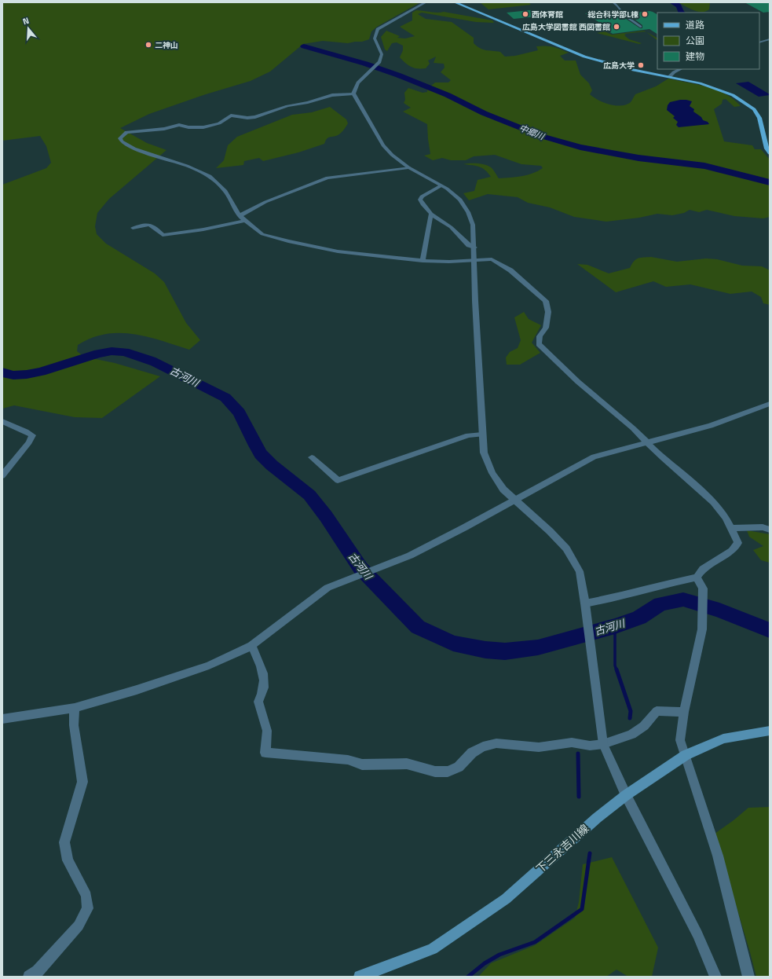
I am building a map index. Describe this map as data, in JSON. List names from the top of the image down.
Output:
{
  "streets": {
    "main road": ["下三永吉川線"]
  },
  "water": ["中郷川", "古河川"],
  "places": [
    "西体育館",
    "総合科学部L棟",
    "広島大学図書館 西図書館",
    "二神山",
    "広島大学"
  ],
  "legend": ["道路", "公園", "建物"],
  "north": "top"
}
